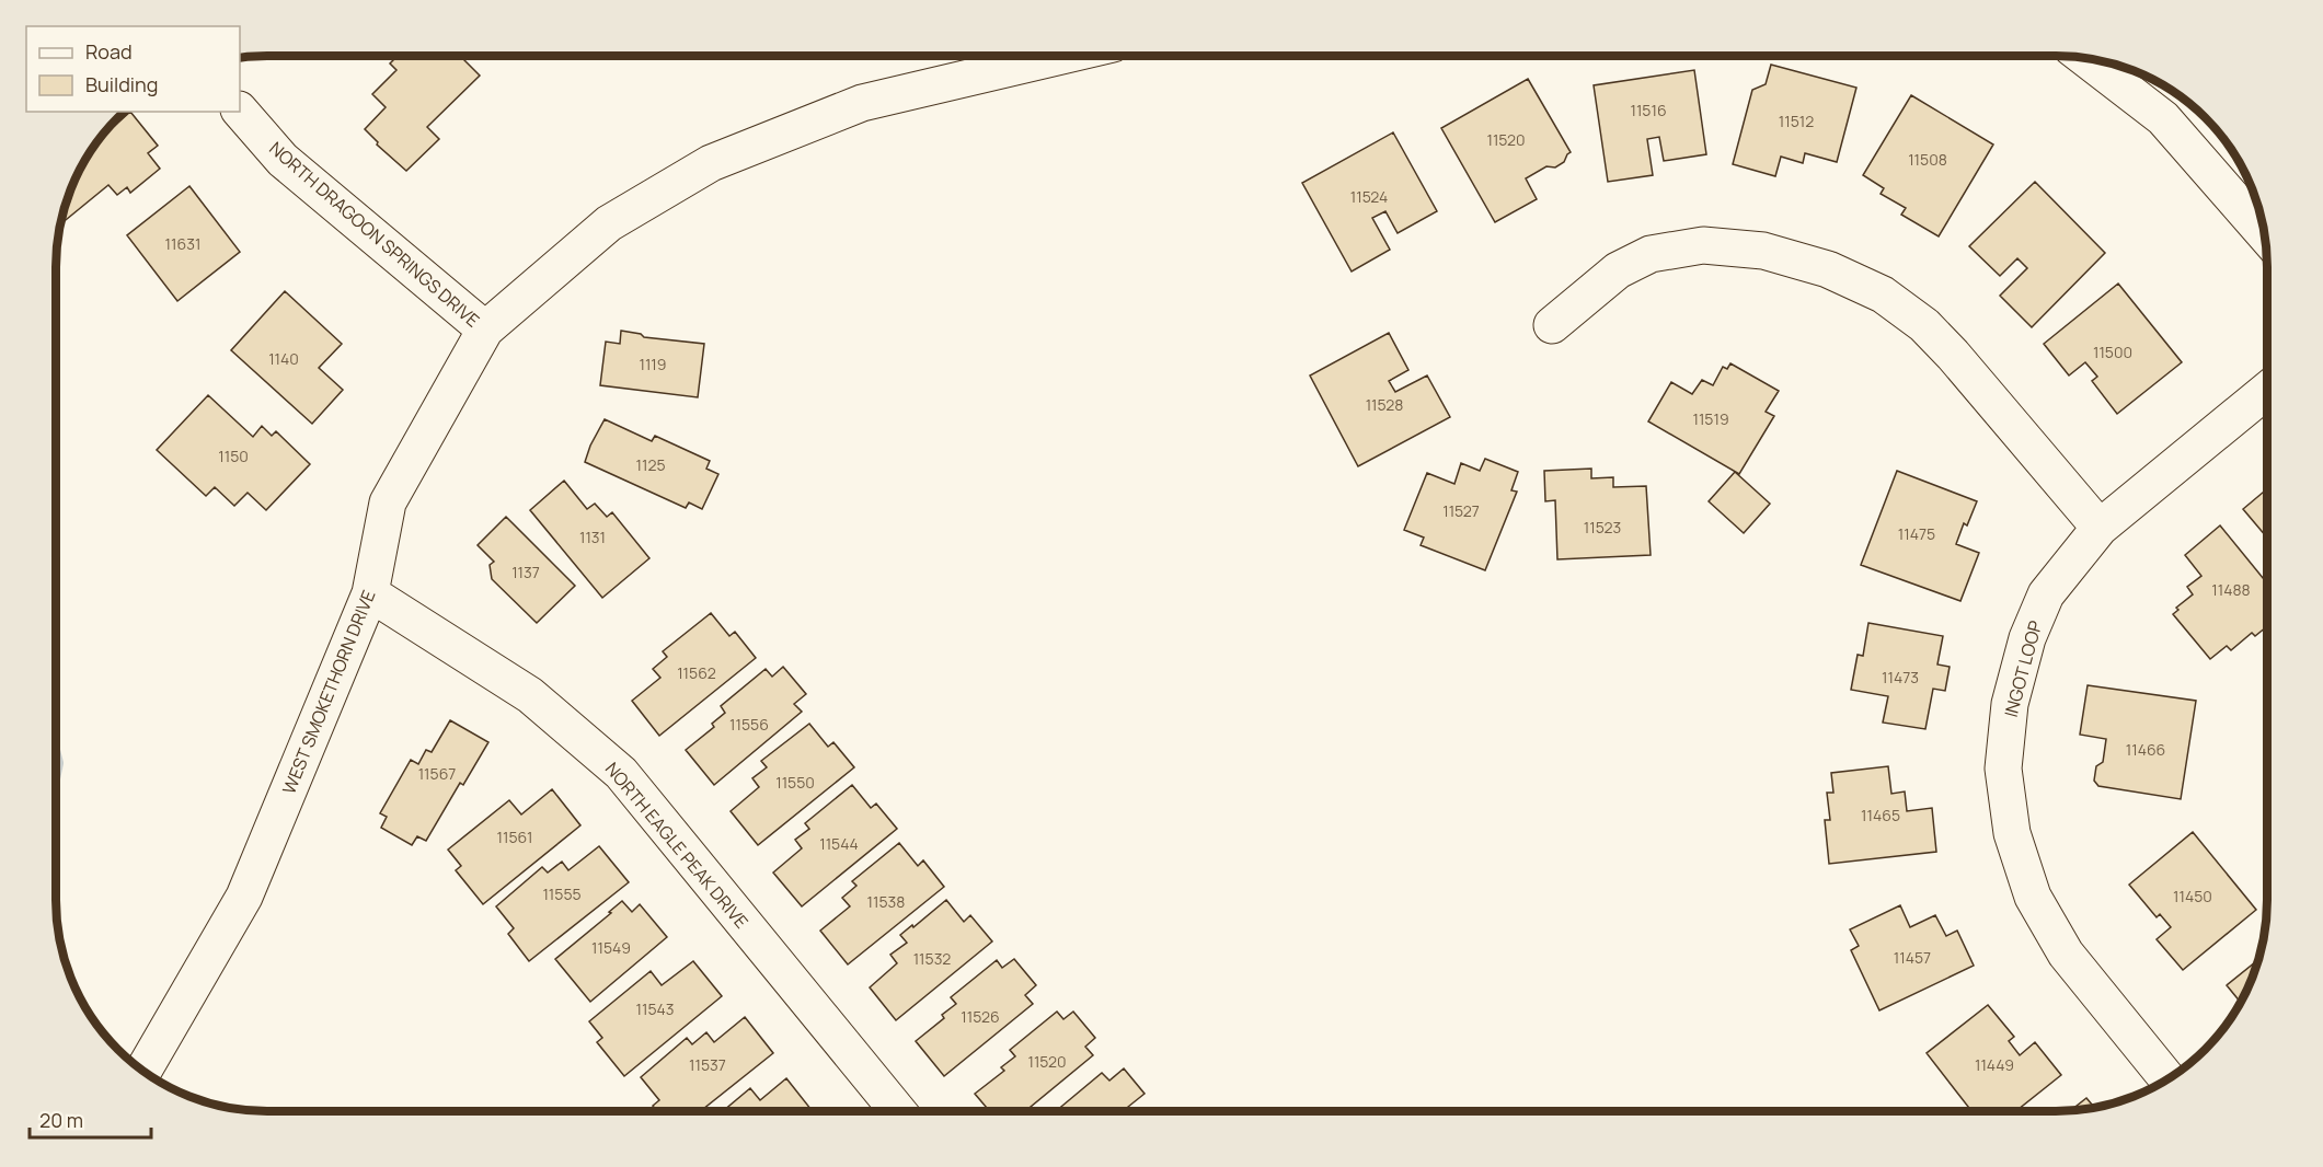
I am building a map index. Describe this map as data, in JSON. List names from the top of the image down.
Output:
{
  "streets": {
    "street": [
      "NORTH DRAGOON SPRINGS DRIVE",
      "INGOT LOOP",
      "WEST SMOKETHORN DRIVE",
      "NORTH EAGLE PEAK DRIVE"
    ]
  },
  "crossings": [
    ["NORTH DRAGOON SPRINGS DRIVE", "WEST SMOKETHORN DRIVE"],
    ["WEST SMOKETHORN DRIVE", "NORTH EAGLE PEAK DRIVE"]
  ],
  "house_numbers": [
    "11516",
    "11512",
    "11520",
    "11508",
    "11524",
    "11631",
    "11500",
    "1140",
    "1119",
    "11528",
    "11519",
    "1150",
    "1125",
    "11527",
    "11523",
    "11475",
    "1131",
    "1137",
    "11488",
    "11562",
    "11473",
    "11556",
    "11466",
    "11567",
    "11550",
    "11465",
    "11561",
    "11544",
    "11555",
    "11450",
    "11538",
    "11549",
    "11457",
    "11532",
    "11543",
    "11526",
    "11520",
    "11537",
    "11449"
  ],
  "legend": ["Road", "Building"],
  "scale_bar": "20 m"
}
